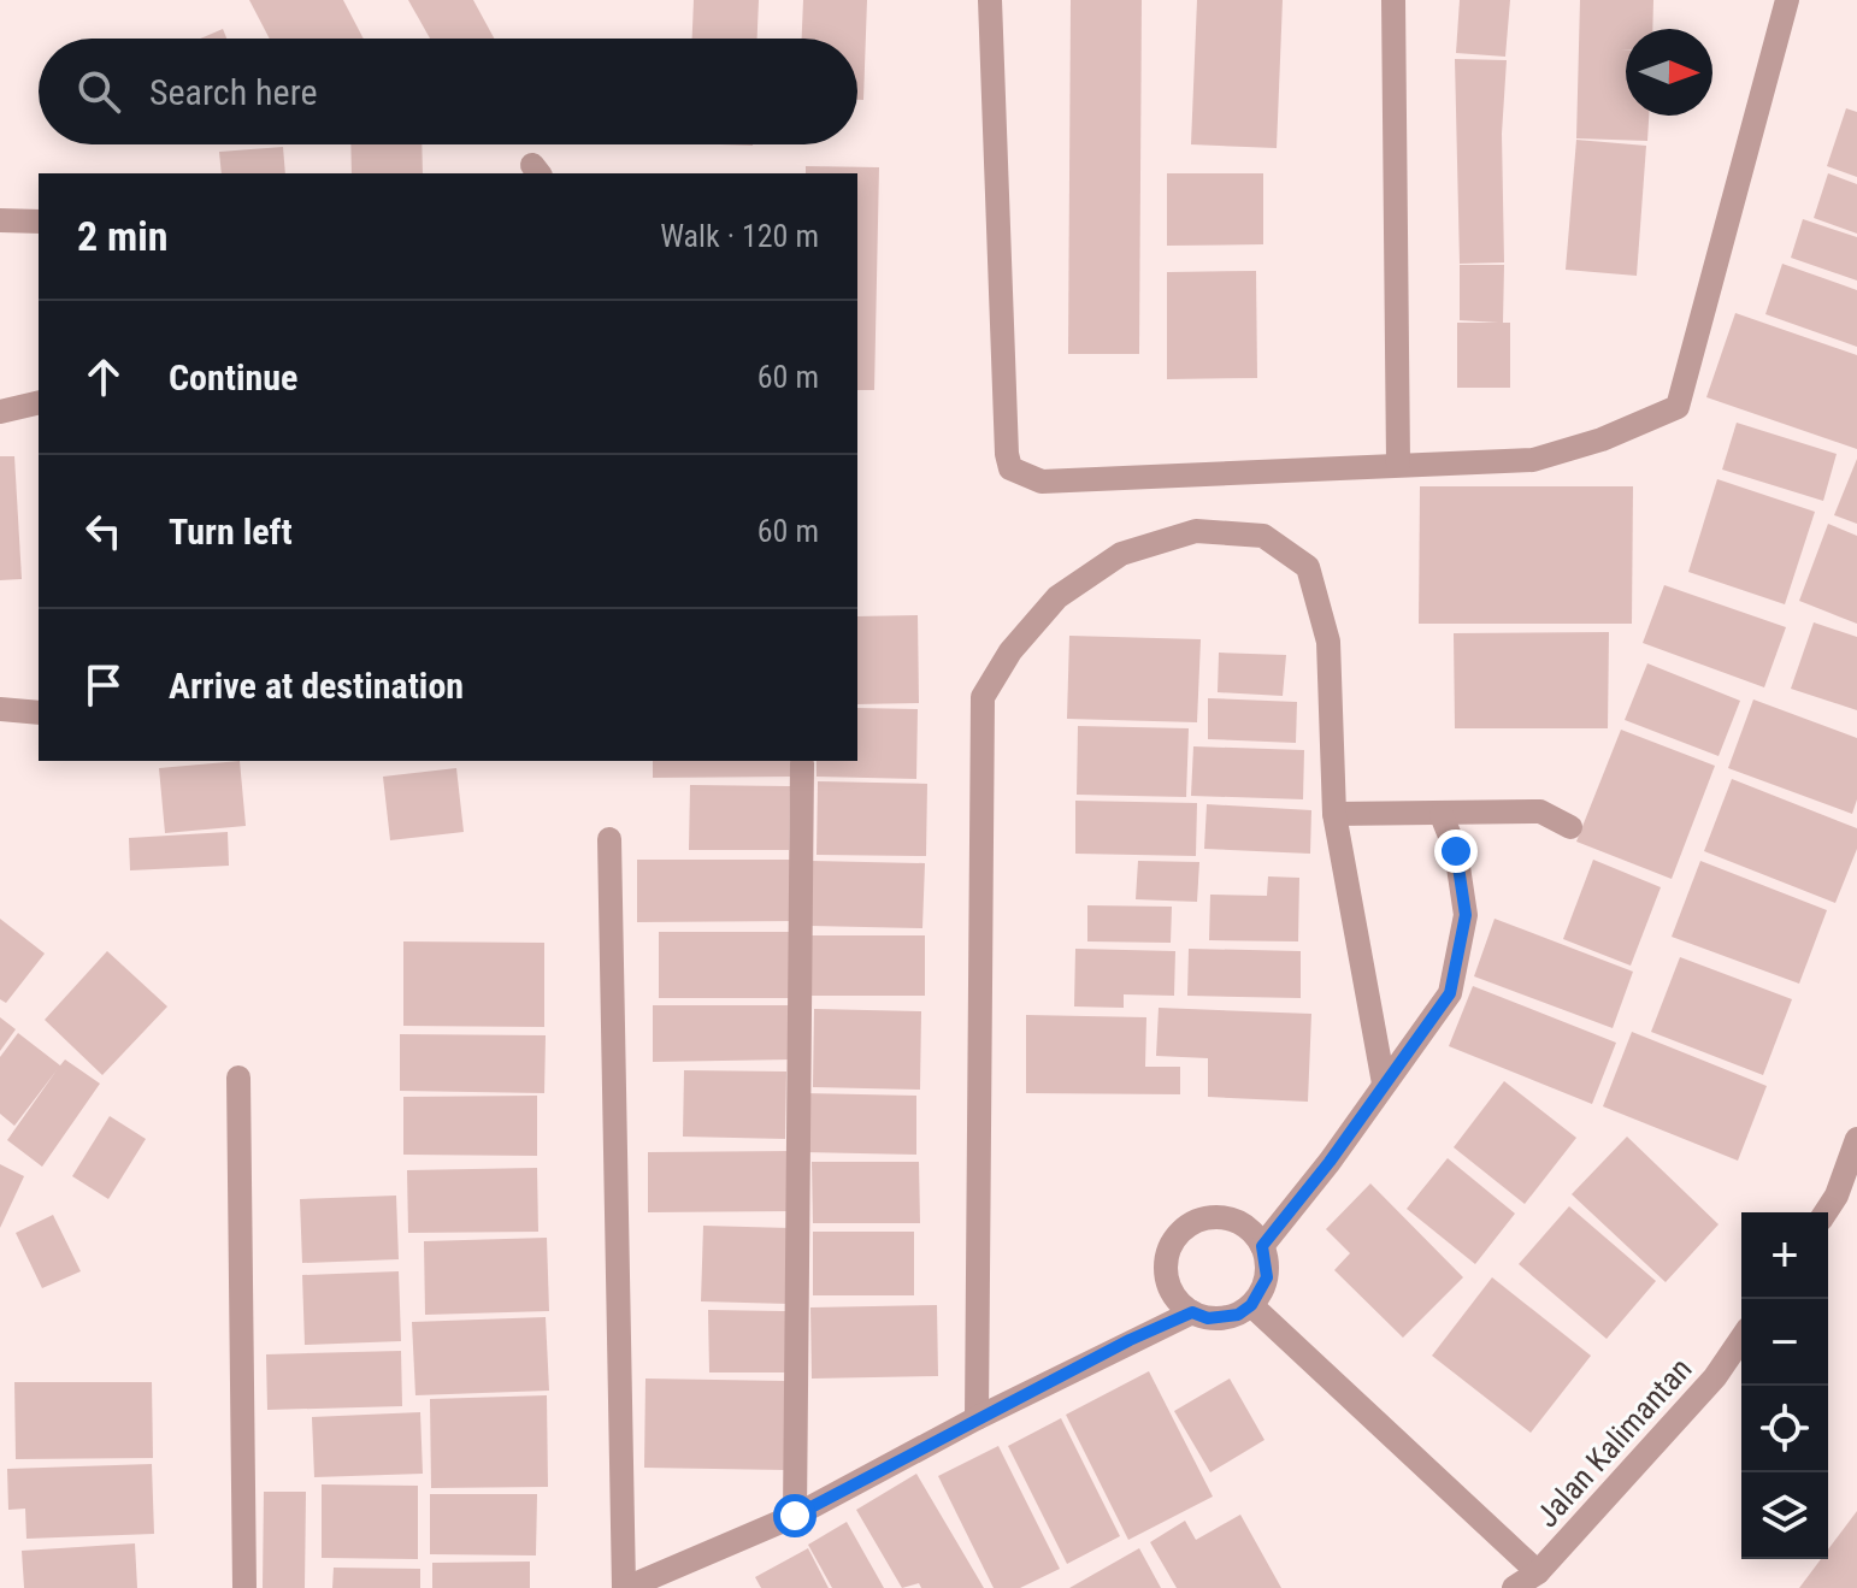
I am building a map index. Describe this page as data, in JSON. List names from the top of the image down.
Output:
{
  "streets": {
    "street": ["Jalan Kalimantan"]
  },
  "north": "right",
  "page": {
    "search": "Search here",
    "heading": ["2 min", "Walk · 120 m"],
    "list": [
      ["Continue", "60 m"],
      ["Turn left", "60 m"],
      "Arrive at destination"
    ],
    "map_buttons": ["+", "−"]
  }
}
